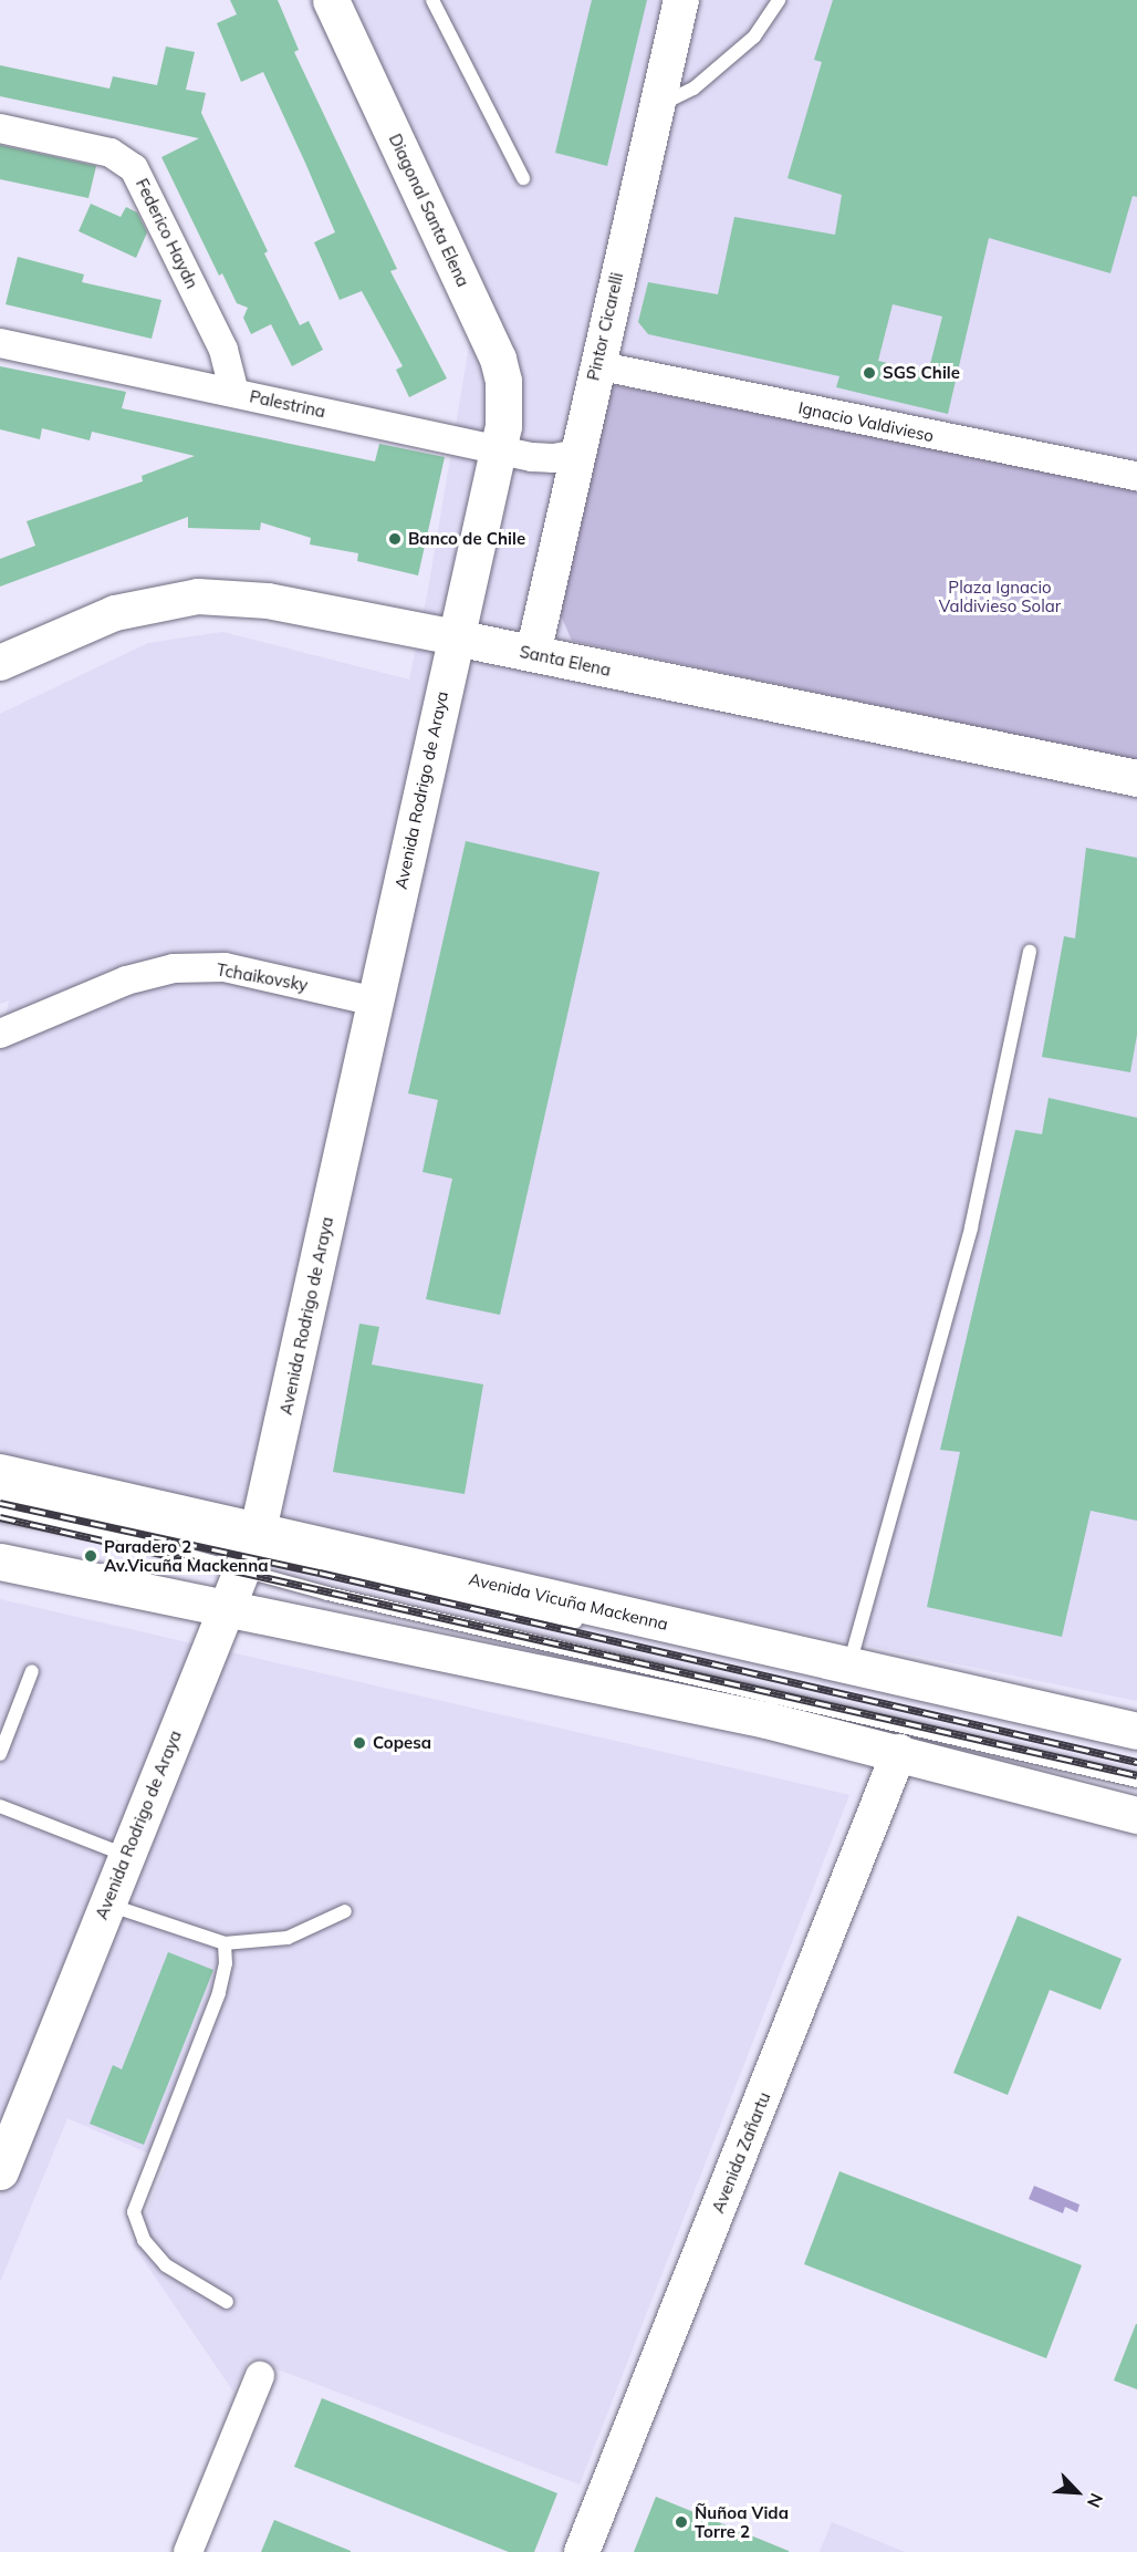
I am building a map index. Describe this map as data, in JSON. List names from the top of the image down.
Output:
{
  "streets": {
    "main road": [
      "Diagonal Santa Elena",
      "Santa Elena",
      "Avenida Rodrigo de Araya",
      "Avenida Vicuña Mackenna"
    ],
    "street": [
      "Federico Haydn",
      "Pintor Cicarelli",
      "Palestrina",
      "Ignacio Valdivieso",
      "Tchaikovsky",
      "Avenida Zañartu"
    ]
  },
  "crossings": [
    ["Diagonal Santa Elena", "Palestrina"],
    ["Diagonal Santa Elena", "Avenida Rodrigo de Araya"],
    ["Federico Haydn", "Palestrina"],
    ["Pintor Cicarelli", "Palestrina"],
    ["Pintor Cicarelli", "Ignacio Valdivieso"],
    ["Pintor Cicarelli", "Santa Elena"],
    ["Palestrina", "Avenida Rodrigo de Araya"],
    ["Santa Elena", "Avenida Rodrigo de Araya"],
    ["Avenida Rodrigo de Araya", "Tchaikovsky"],
    ["Avenida Rodrigo de Araya", "Avenida Vicuña Mackenna"]
  ],
  "parks": ["Plaza Ignacio Valdivieso Solar"],
  "places": [
    "SGS Chile",
    "Banco de Chile",
    "Paradero 2 Av.Vicuña Mackenna",
    "Copesa",
    "Ñuñoa Vida Torre 2"
  ],
  "north": "bottom right"
}
